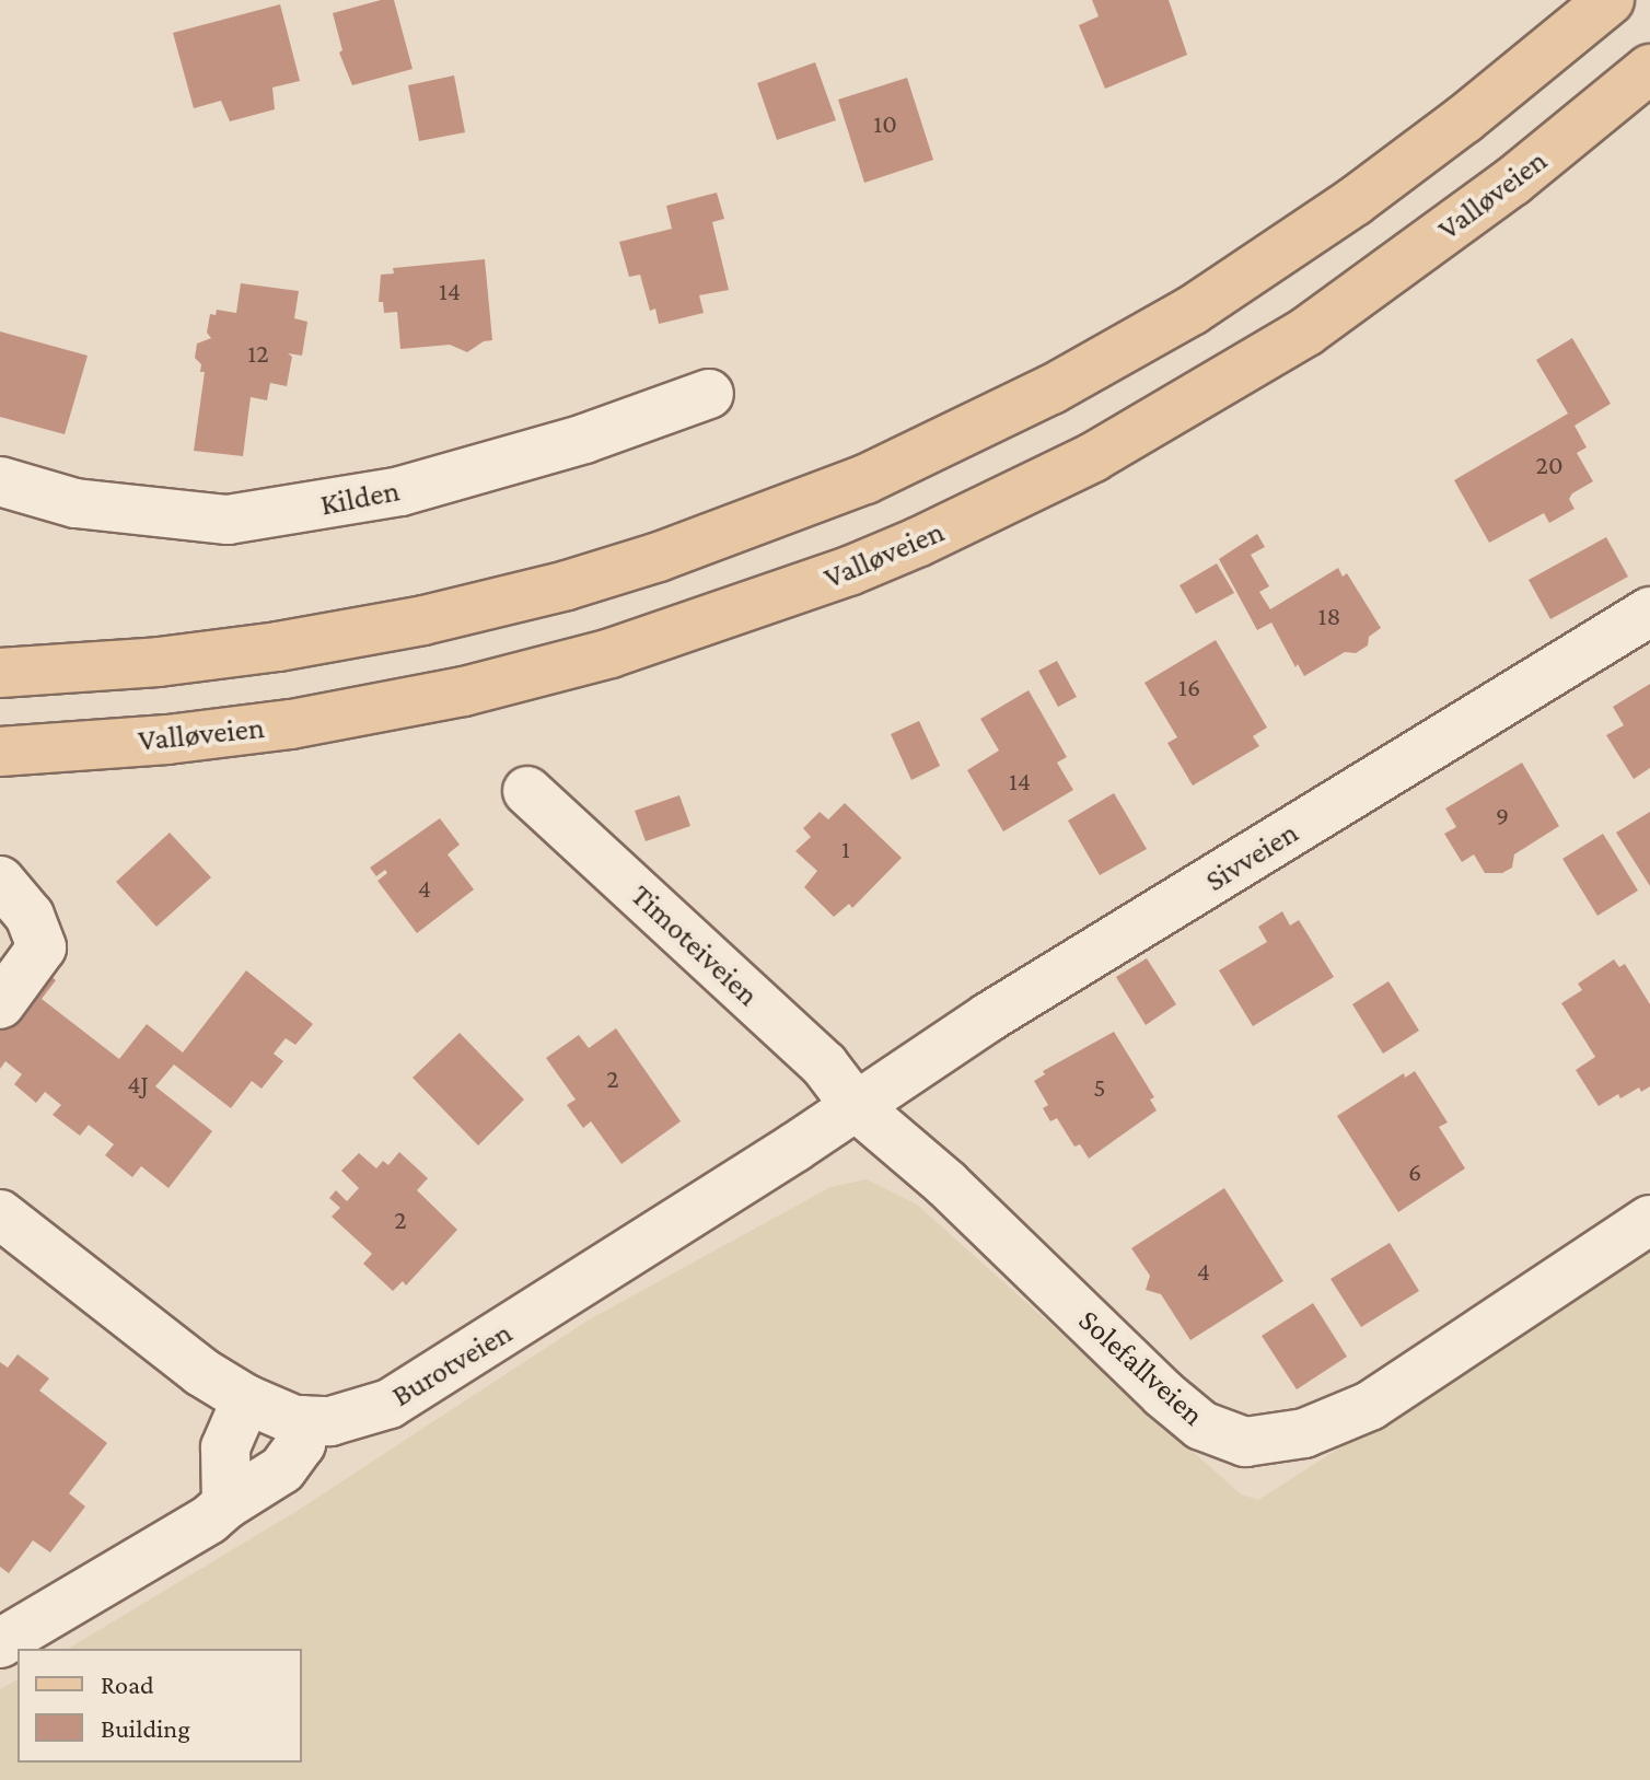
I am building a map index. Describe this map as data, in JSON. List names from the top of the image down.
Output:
{
  "streets": {
    "main road": ["Valløveien"],
    "street": [
      "Kilden",
      "Sivveien",
      "Timoteiveien",
      "Burotveien",
      "Solefallveien"
    ]
  },
  "crossings": [
    ["Sivveien", "Timoteiveien"],
    ["Sivveien", "Burotveien"],
    ["Sivveien", "Solefallveien"],
    ["Timoteiveien", "Burotveien"],
    ["Timoteiveien", "Solefallveien"],
    ["Burotveien", "Solefallveien"]
  ],
  "house_numbers": [
    "10",
    "14",
    "12",
    "20",
    "18",
    "16",
    "14",
    "9",
    "1",
    "4",
    "2",
    "4J",
    "5",
    "6",
    "2",
    "4"
  ],
  "legend": ["Road", "Building"]
}
